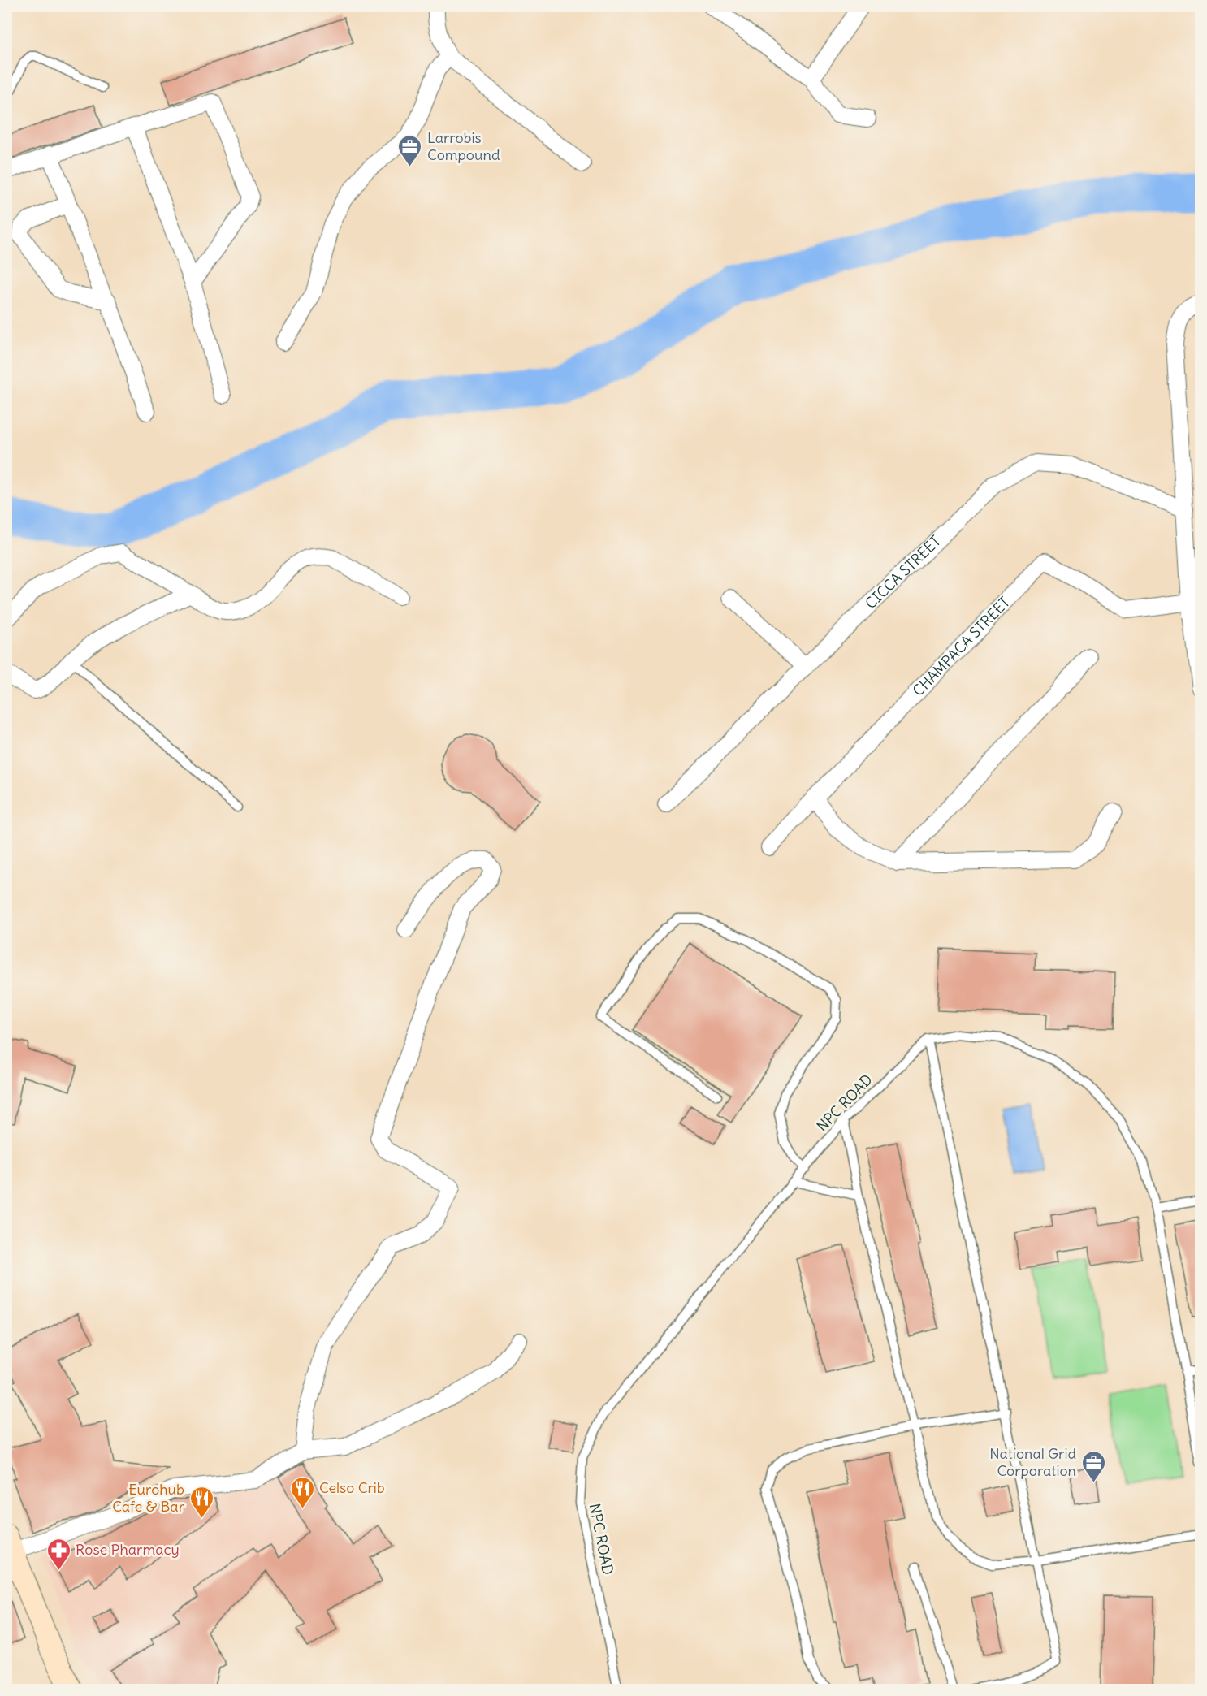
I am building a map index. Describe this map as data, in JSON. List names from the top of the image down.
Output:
{
  "streets": {
    "street": ["CICCA STREET", "CHAMPACA STREET"],
    "lane": ["NPC ROAD"]
  },
  "places": {
    "office": ["Larrobis Compound", "National Grid Corporation"],
    "restaurant": ["Celso Crib", "Eurohub Cafe & Bar"],
    "pharmacy": ["Rose Pharmacy"]
  }
}
